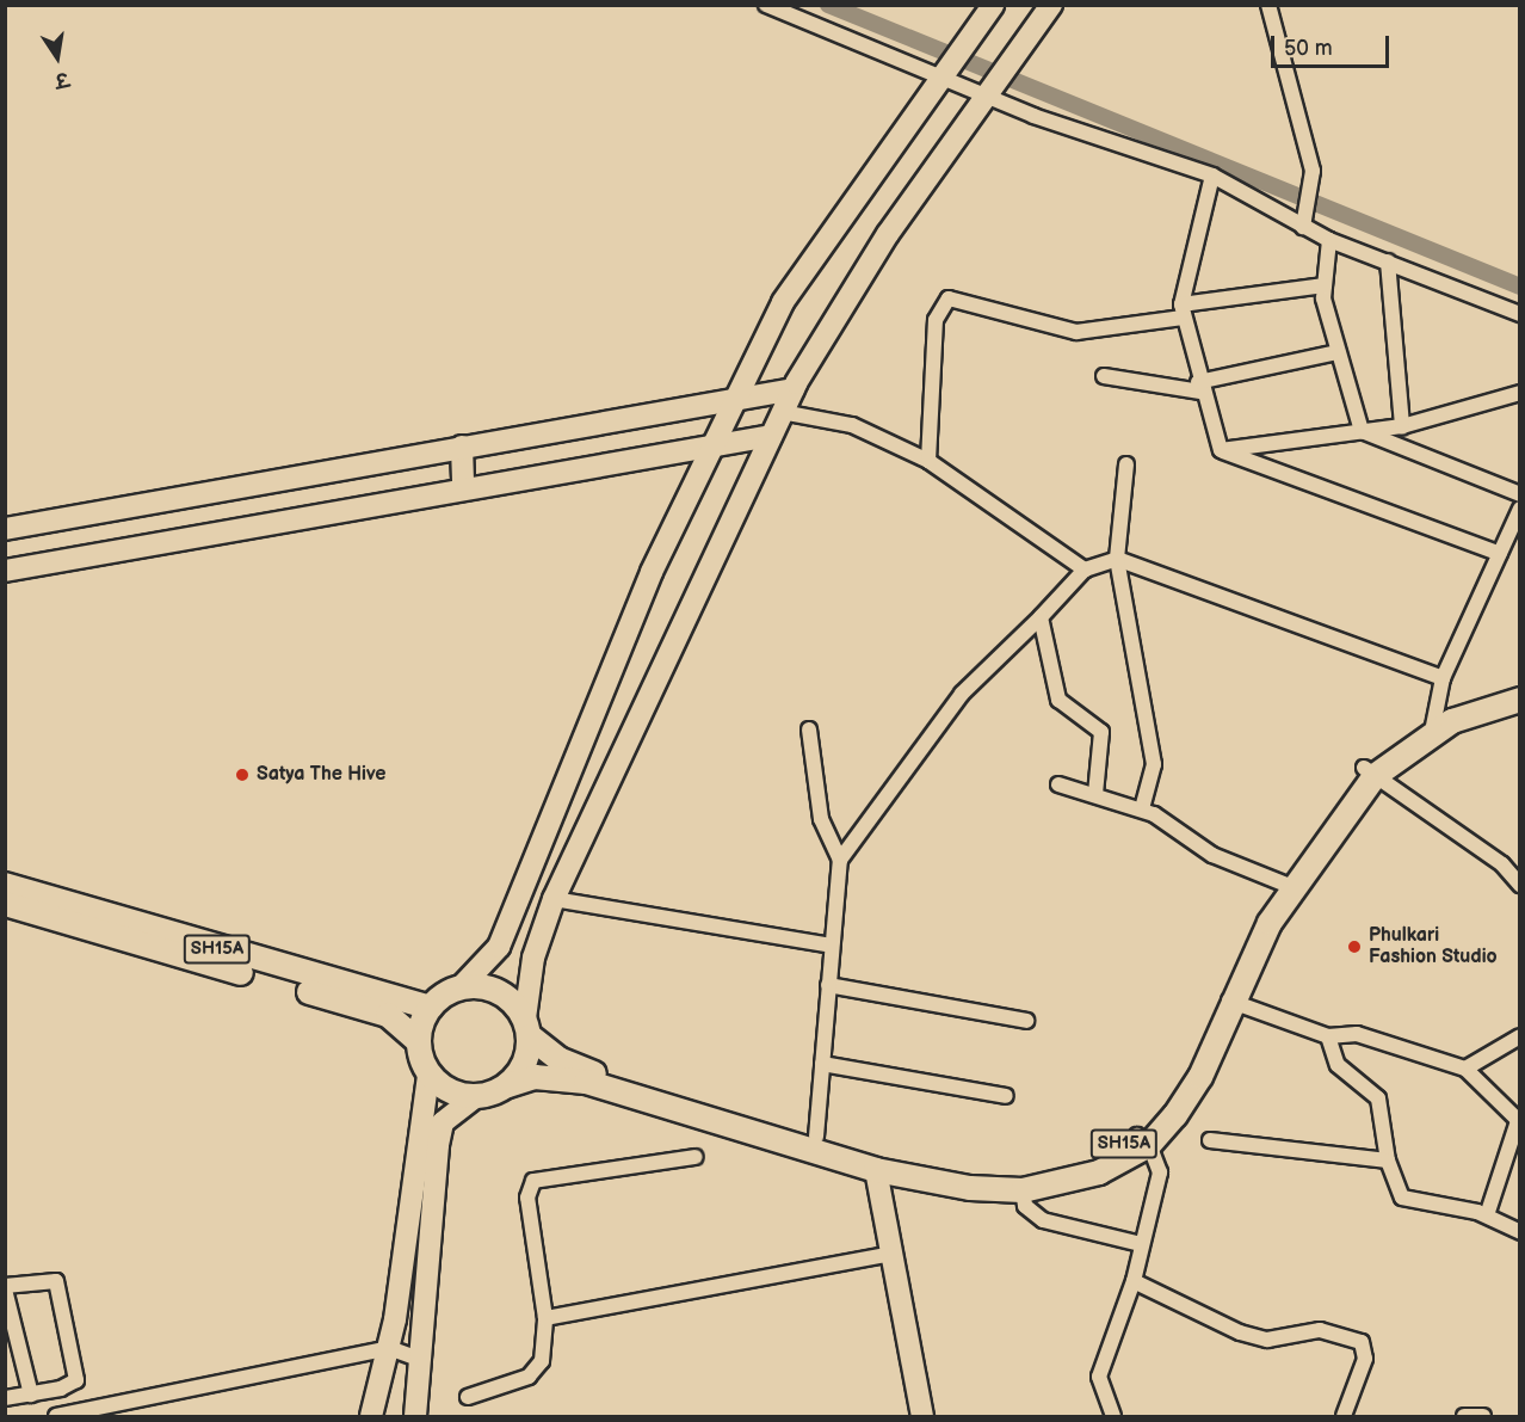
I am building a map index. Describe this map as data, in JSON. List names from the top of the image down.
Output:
{
  "streets": {
    "main road": ["SH15A"]
  },
  "places": ["Satya The Hive", "Phulkari Fashion Studio"],
  "scale_bar": "50 m",
  "north": "bottom"
}
